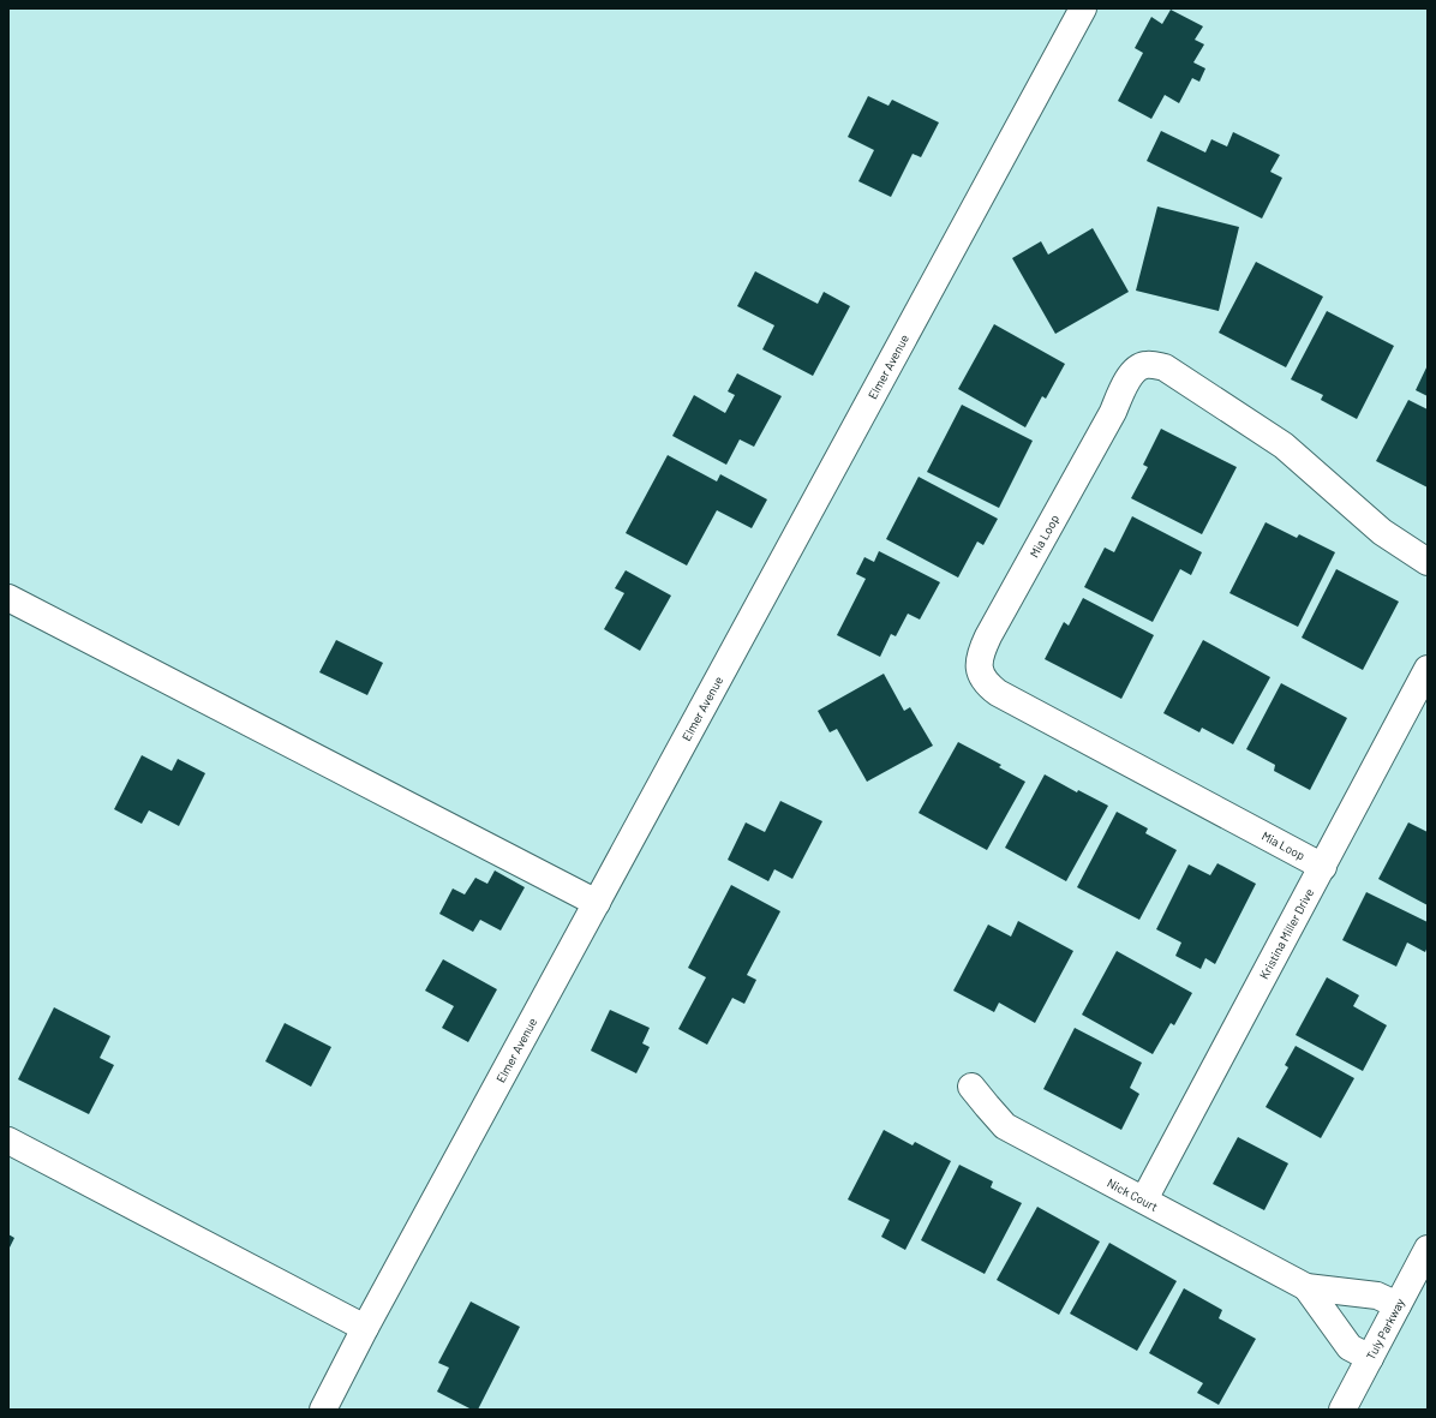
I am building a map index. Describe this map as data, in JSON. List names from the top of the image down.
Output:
{
  "streets": {
    "street": [
      "Elmer Avenue",
      "Mia Loop",
      "Kristina Miller Drive",
      "Nick Court",
      "Tuly Parkway"
    ]
  },
  "crossings": [
    ["Mia Loop", "Kristina Miller Drive"],
    ["Kristina Miller Drive", "Nick Court"],
    ["Nick Court", "Tuly Parkway"]
  ]
}
